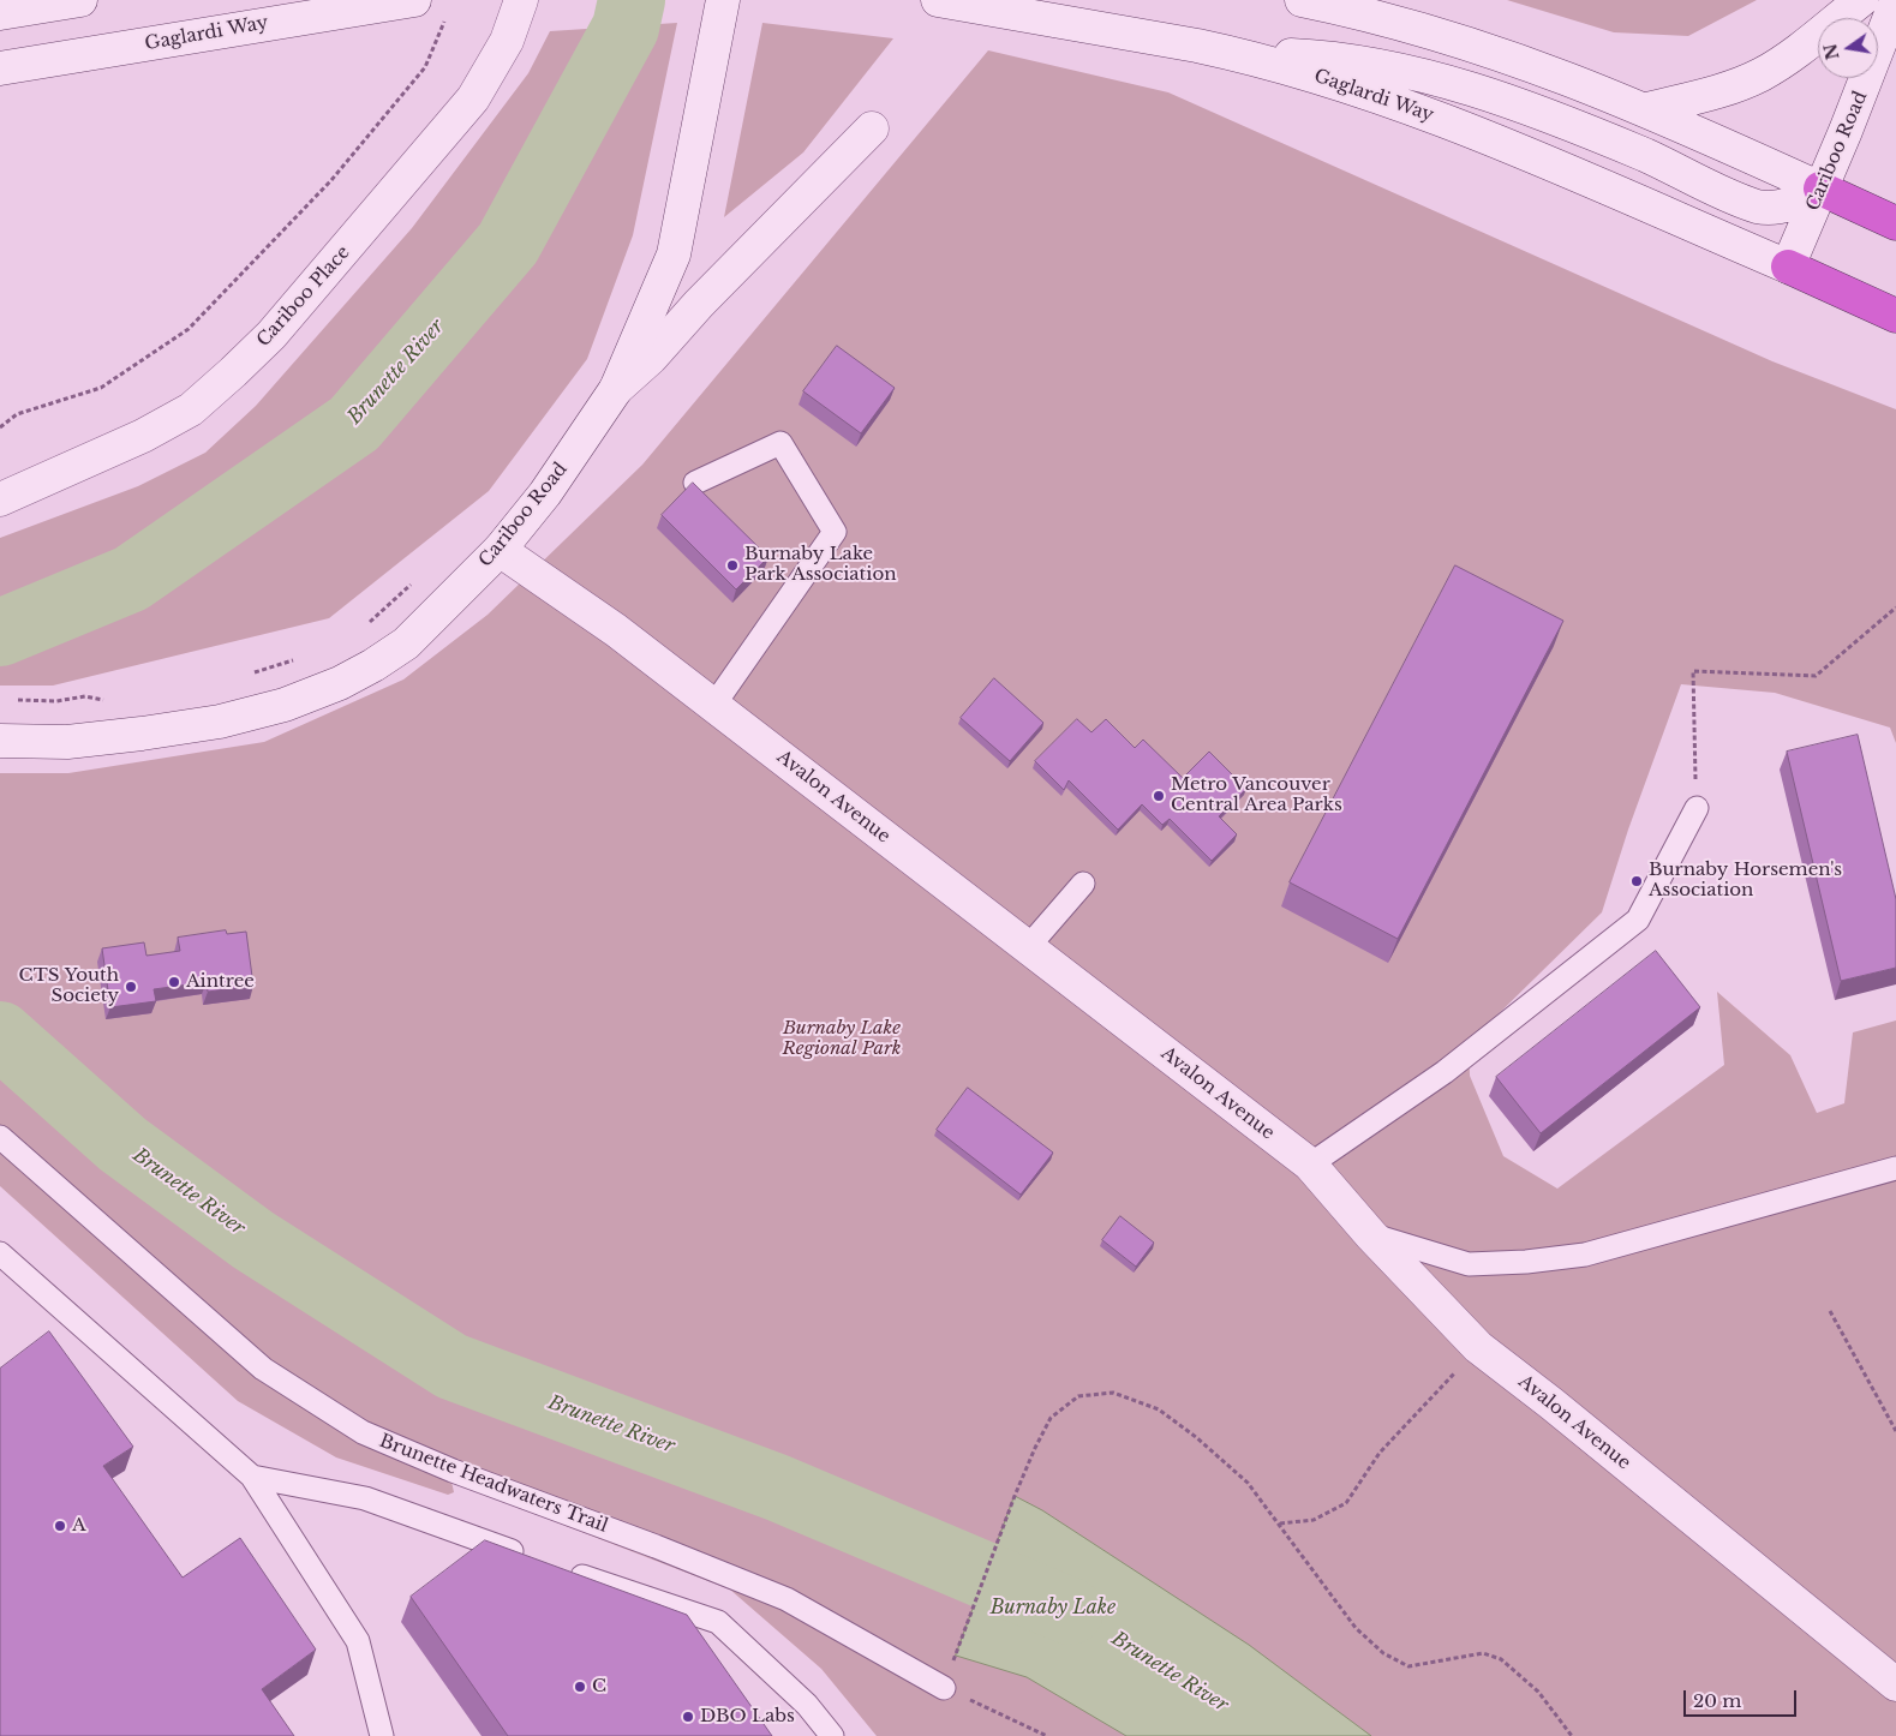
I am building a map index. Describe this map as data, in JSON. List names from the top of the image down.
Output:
{
  "streets": {
    "street": [
      "Gaglardi Way",
      "Cariboo Road",
      "Cariboo Place",
      "Avalon Avenue"
    ],
    "lane": ["Brunette Headwaters Trail"]
  },
  "crossings": [
    ["Gaglardi Way", "Cariboo Road"],
    ["Cariboo Road", "Avalon Avenue"]
  ],
  "water": ["Brunette River", "Burnaby Lake"],
  "parks": ["Burnaby Lake Regional Park"],
  "places": [
    "Burnaby Lake Park Association",
    "Metro Vancouver Central Area Parks",
    "Burnaby Horsemen's Association",
    "Aintree",
    "CTS Youth Society",
    "A",
    "C",
    "DBO Labs"
  ],
  "scale_bar": "20 m",
  "north": "left"
}
